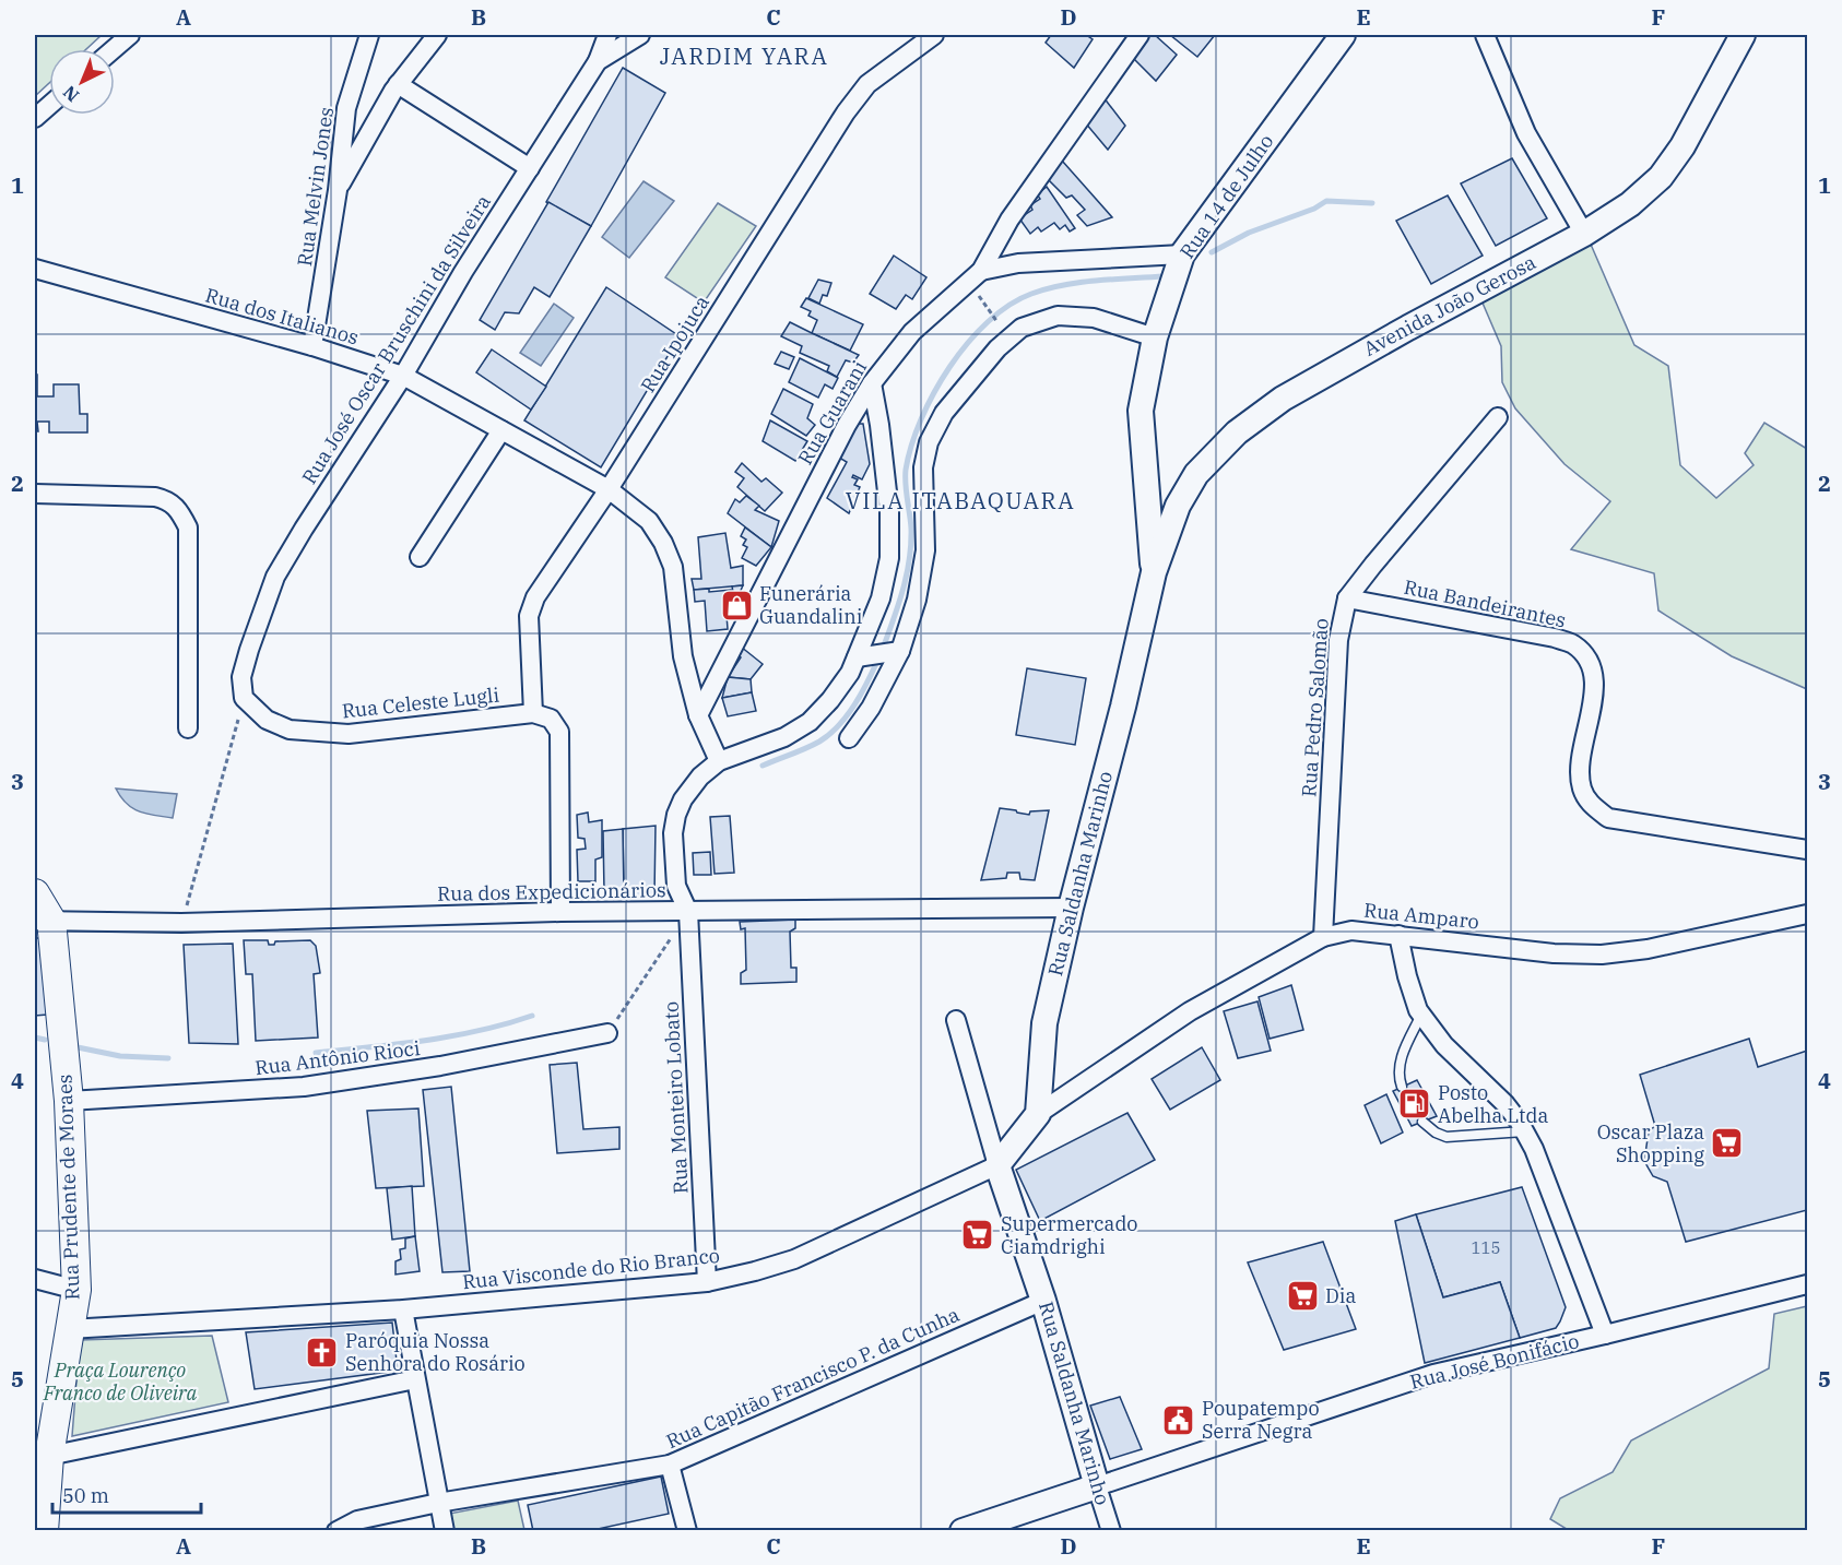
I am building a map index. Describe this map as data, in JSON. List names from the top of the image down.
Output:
{
  "streets": {
    "main road": [
      "Rua 14 de Julho",
      "Avenida João Gerosa",
      "Rua Saldanha Marinho",
      "Rua Prudente de Moraes",
      "Rua José Bonifácio"
    ],
    "street": [
      "Rua Melvin Jones",
      "Rua dos Italianos",
      "Rua José Oscar Bruschini da Silveira",
      "Rua Ipojuca",
      "Rua Guarani",
      "Rua Bandeirantes",
      "Rua Celeste Lugli",
      "Rua Pedro Salomão",
      "Rua dos Expedicionários",
      "Rua Amparo",
      "Rua Antônio Rioci",
      "Rua Monteiro Lobato",
      "Rua Visconde do Rio Branco",
      "Rua Capitão Francisco P. da Cunha"
    ]
  },
  "crossings": [
    ["Rua Melvin Jones", "Rua dos Italianos"],
    ["Rua 14 de Julho", "Avenida João Gerosa"],
    ["Rua 14 de Julho", "Rua Saldanha Marinho"],
    ["Avenida João Gerosa", "Rua Saldanha Marinho"],
    ["Rua dos Italianos", "Rua José Oscar Bruschini da Silveira"],
    ["Rua dos Italianos", "Rua Ipojuca"],
    ["Rua dos Italianos", "Rua Guarani"],
    ["Rua dos Italianos", "Rua Monteiro Lobato"],
    ["Rua José Oscar Bruschini da Silveira", "Rua Celeste Lugli"],
    ["Rua Ipojuca", "Rua Celeste Lugli"],
    ["Rua Bandeirantes", "Rua Pedro Salomão"],
    ["Rua Pedro Salomão", "Rua Amparo"],
    ["Rua Saldanha Marinho", "Rua dos Expedicionários"],
    ["Rua Saldanha Marinho", "Rua Amparo"],
    ["Rua Saldanha Marinho", "Rua Visconde do Rio Branco"],
    ["Rua Saldanha Marinho", "Rua José Bonifácio"],
    ["Rua Saldanha Marinho", "Rua Capitão Francisco P. da Cunha"],
    ["Rua dos Expedicionários", "Rua Monteiro Lobato"],
    ["Rua dos Expedicionários", "Rua Prudente de Moraes"],
    ["Rua Antônio Rioci", "Rua Prudente de Moraes"],
    ["Rua Monteiro Lobato", "Rua Visconde do Rio Branco"]
  ],
  "districts": ["JARDIM YARA", "VILA ITABAQUARA"],
  "parks": ["Praça Lourenço Franco de Oliveira"],
  "places": {
    "shop": ["Funerária Guandalini"],
    "fuel station": ["Posto Abelha Ltda"],
    "supermarket": ["Oscar Plaza Shopping", "Supermercado Ciamdrighi", "Dia"],
    "church": ["Paróquia Nossa Senhora do Rosário"],
    "public building": ["Poupatempo Serra Negra"]
  },
  "house_numbers": ["115"],
  "scale_bar": "50 m",
  "north": "bottom left",
  "grid": {
    "columns": [
      "A",
      "B",
      "C",
      "D",
      "E",
      "F"
    ],
    "rows": [
      "1",
      "2",
      "3",
      "4",
      "5"
    ]
  }
}
